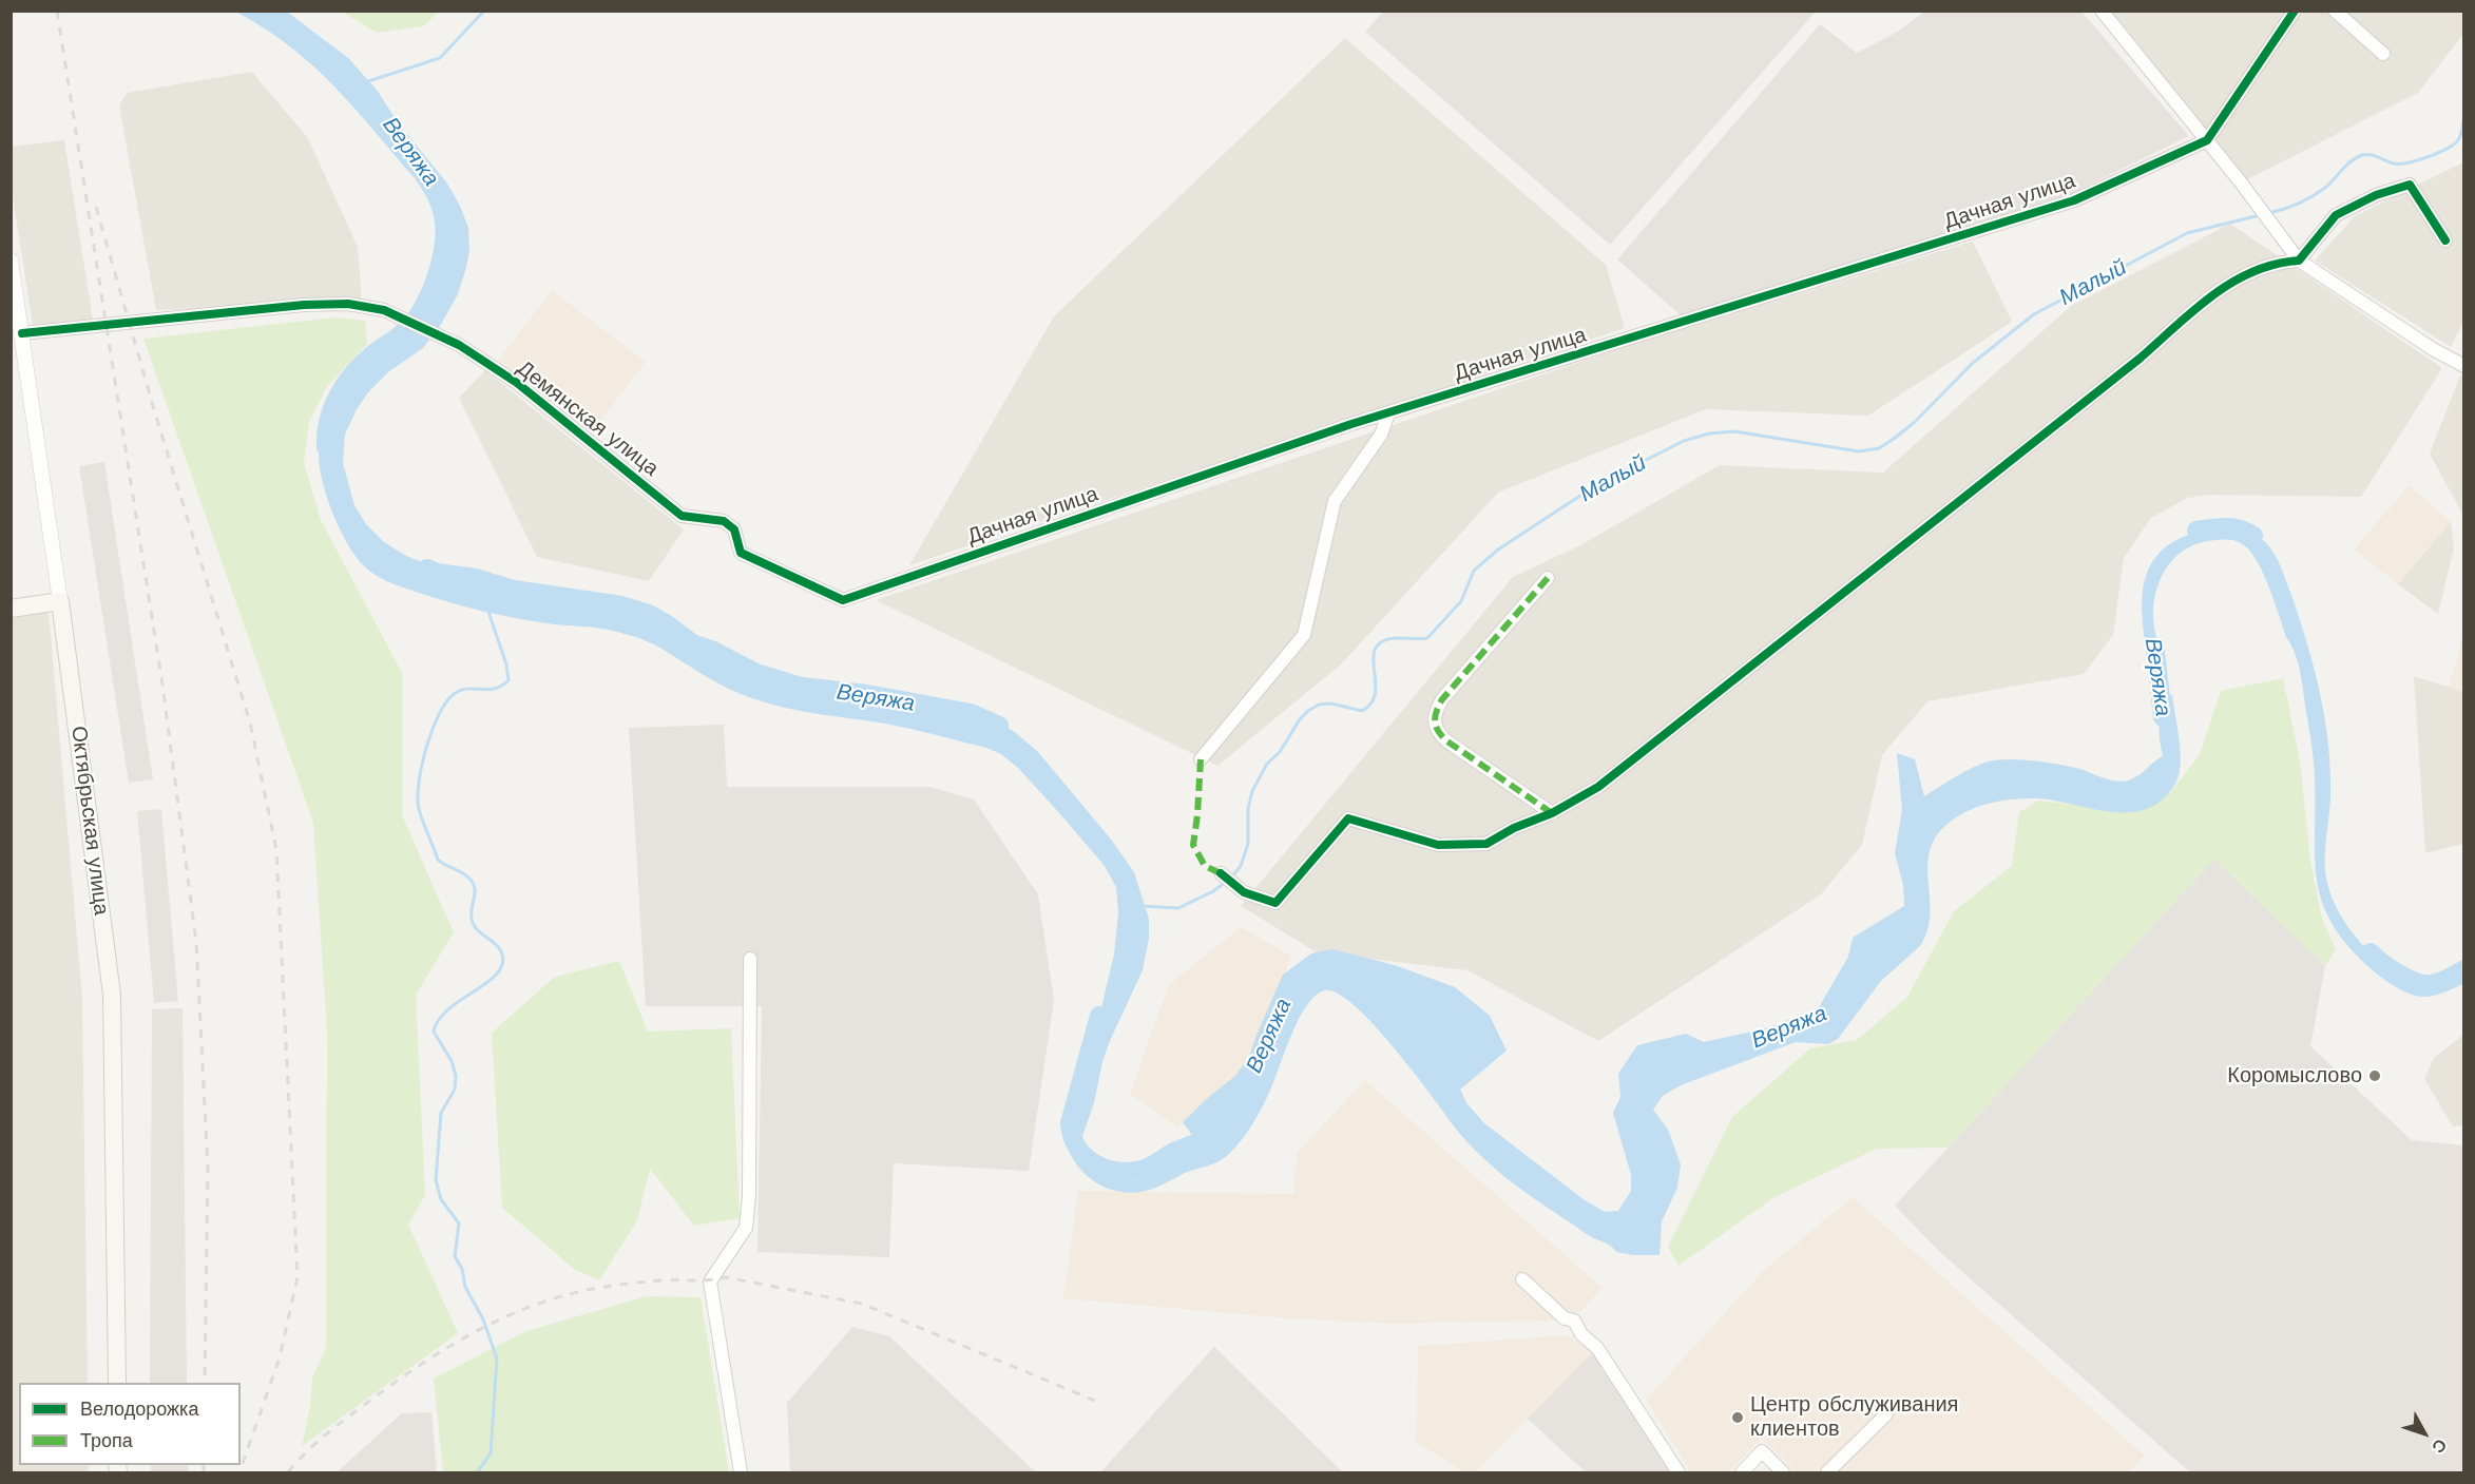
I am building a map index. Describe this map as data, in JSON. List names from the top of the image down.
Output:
{
  "streets": {
    "main road": ["Октябрьская улица"],
    "street": ["Дачная улица", "Демянская улица"]
  },
  "crossings": [
    ["Дачная улица", "Демянская улица"],
    ["Демянская улица", "Октябрьская улица"]
  ],
  "water": ["Веряжа", "Малый"],
  "places": ["Коромыслово", "Центр обслуживания клиентов"],
  "legend": ["Велодорожка", "Тропа"],
  "north": "bottom right"
}
